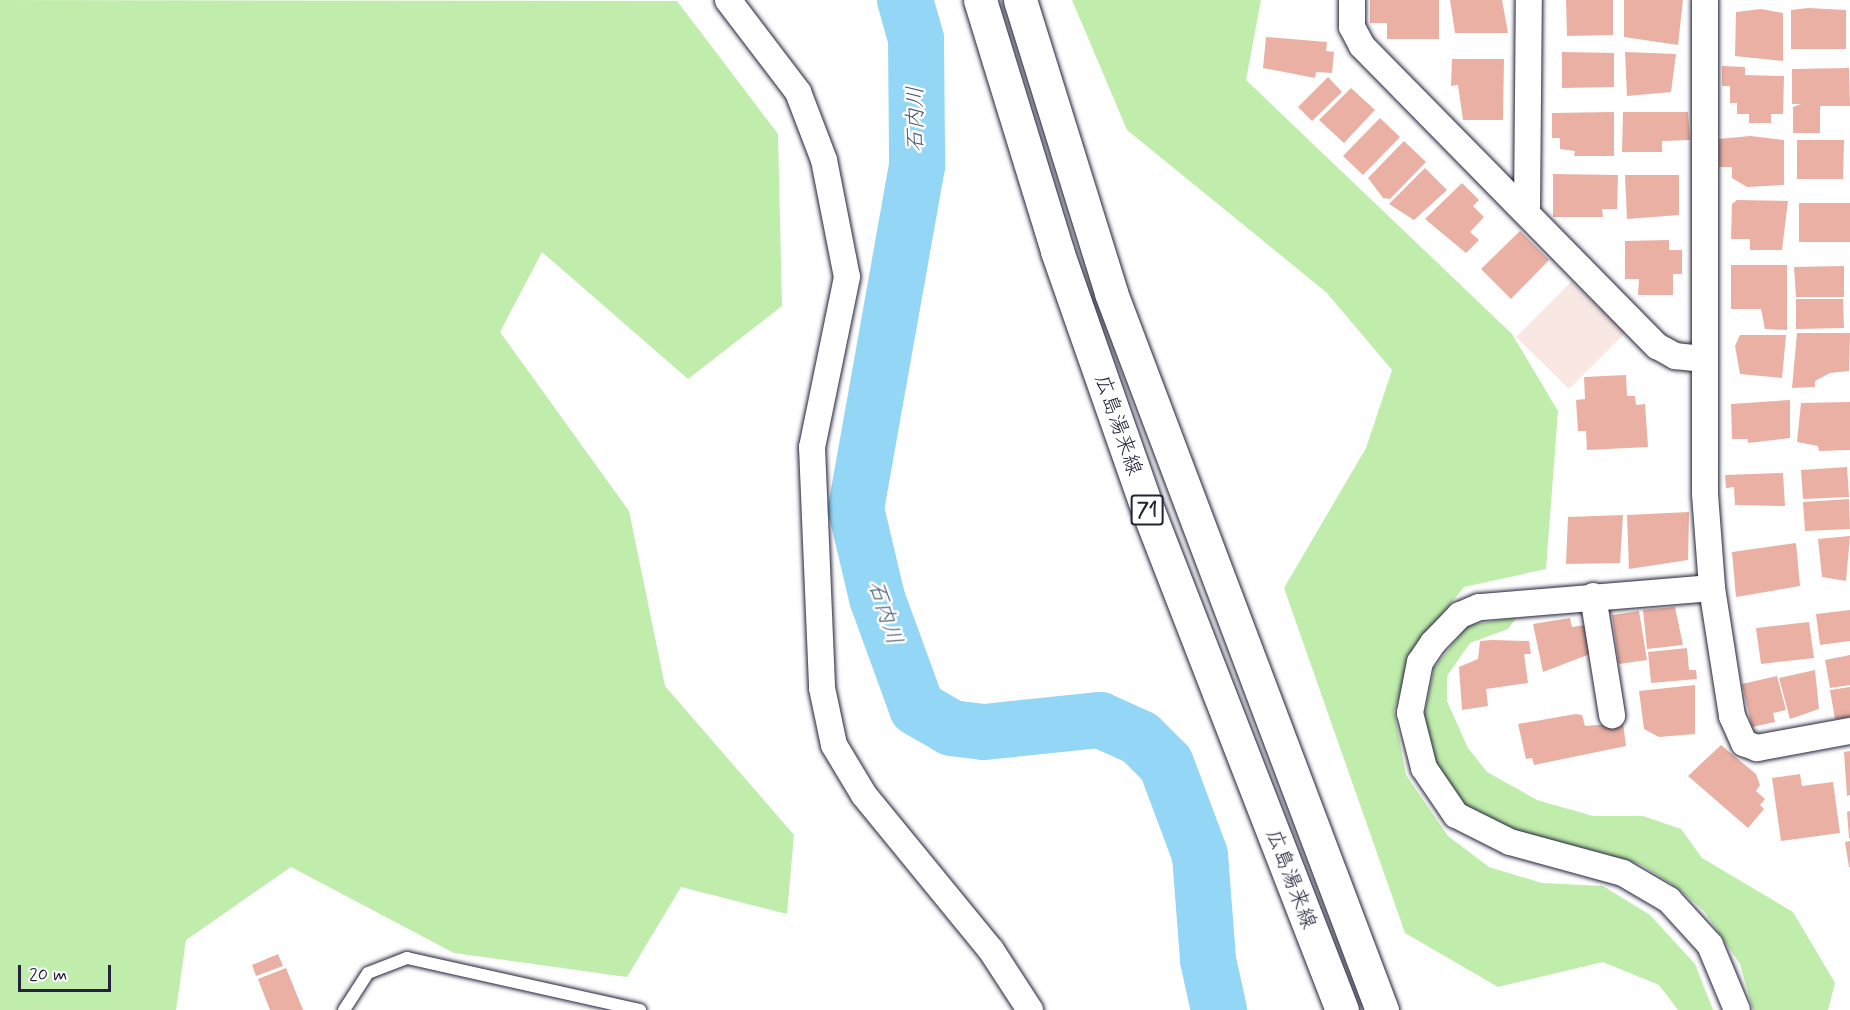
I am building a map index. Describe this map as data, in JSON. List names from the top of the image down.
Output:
{
  "streets": {
    "main road": ["広島湯来線", "71"]
  },
  "water": ["石内川"],
  "scale_bar": "20 m"
}
